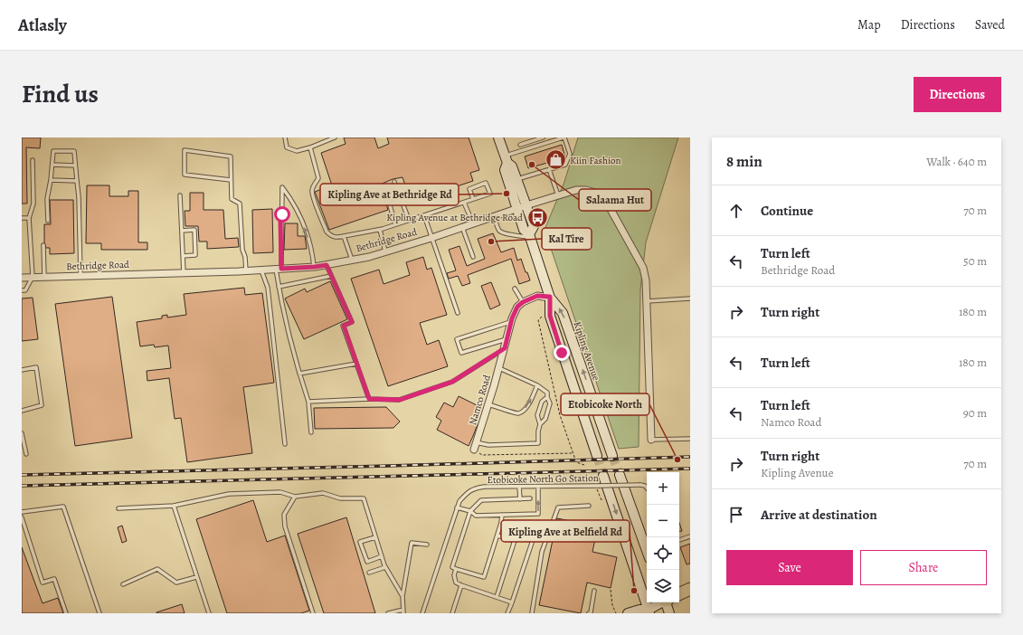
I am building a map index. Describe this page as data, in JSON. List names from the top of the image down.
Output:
{
  "streets": {
    "main road": ["Kipling Avenue"],
    "street": ["Bethridge Road", "Namco Road"],
    "lane": ["Etobicoke North Go Station"]
  },
  "crossings": [
    ["Bethridge Road", "Kipling Avenue"]
  ],
  "places": {
    "shop": ["Kiin Fashion"],
    "other": [
      "Salaama Hut",
      "Kipling Ave at Bethridge Rd",
      "Kal Tire",
      "Etobicoke North",
      "Kipling Ave at Belfield Rd"
    ],
    "bus stop": ["Kipling Avenue at Bethridge Road"]
  },
  "page": {
    "header": "Atlasly",
    "nav": ["Map", "Directions", "Saved"],
    "title": "Find us",
    "buttons": [
      "Directions",
      ["Save", "Share"]
    ],
    "heading": ["8 min", "Walk · 640 m"],
    "list": [
      ["Continue", "70 m"],
      ["Turn left", "Bethridge Road", "50 m"],
      ["Turn right", "180 m"],
      ["Turn left", "180 m"],
      ["Turn left", "Namco Road", "90 m"],
      ["Turn right", "Kipling Avenue", "70 m"],
      "Arrive at destination"
    ],
    "map_buttons": ["+", "−"]
  }
}
